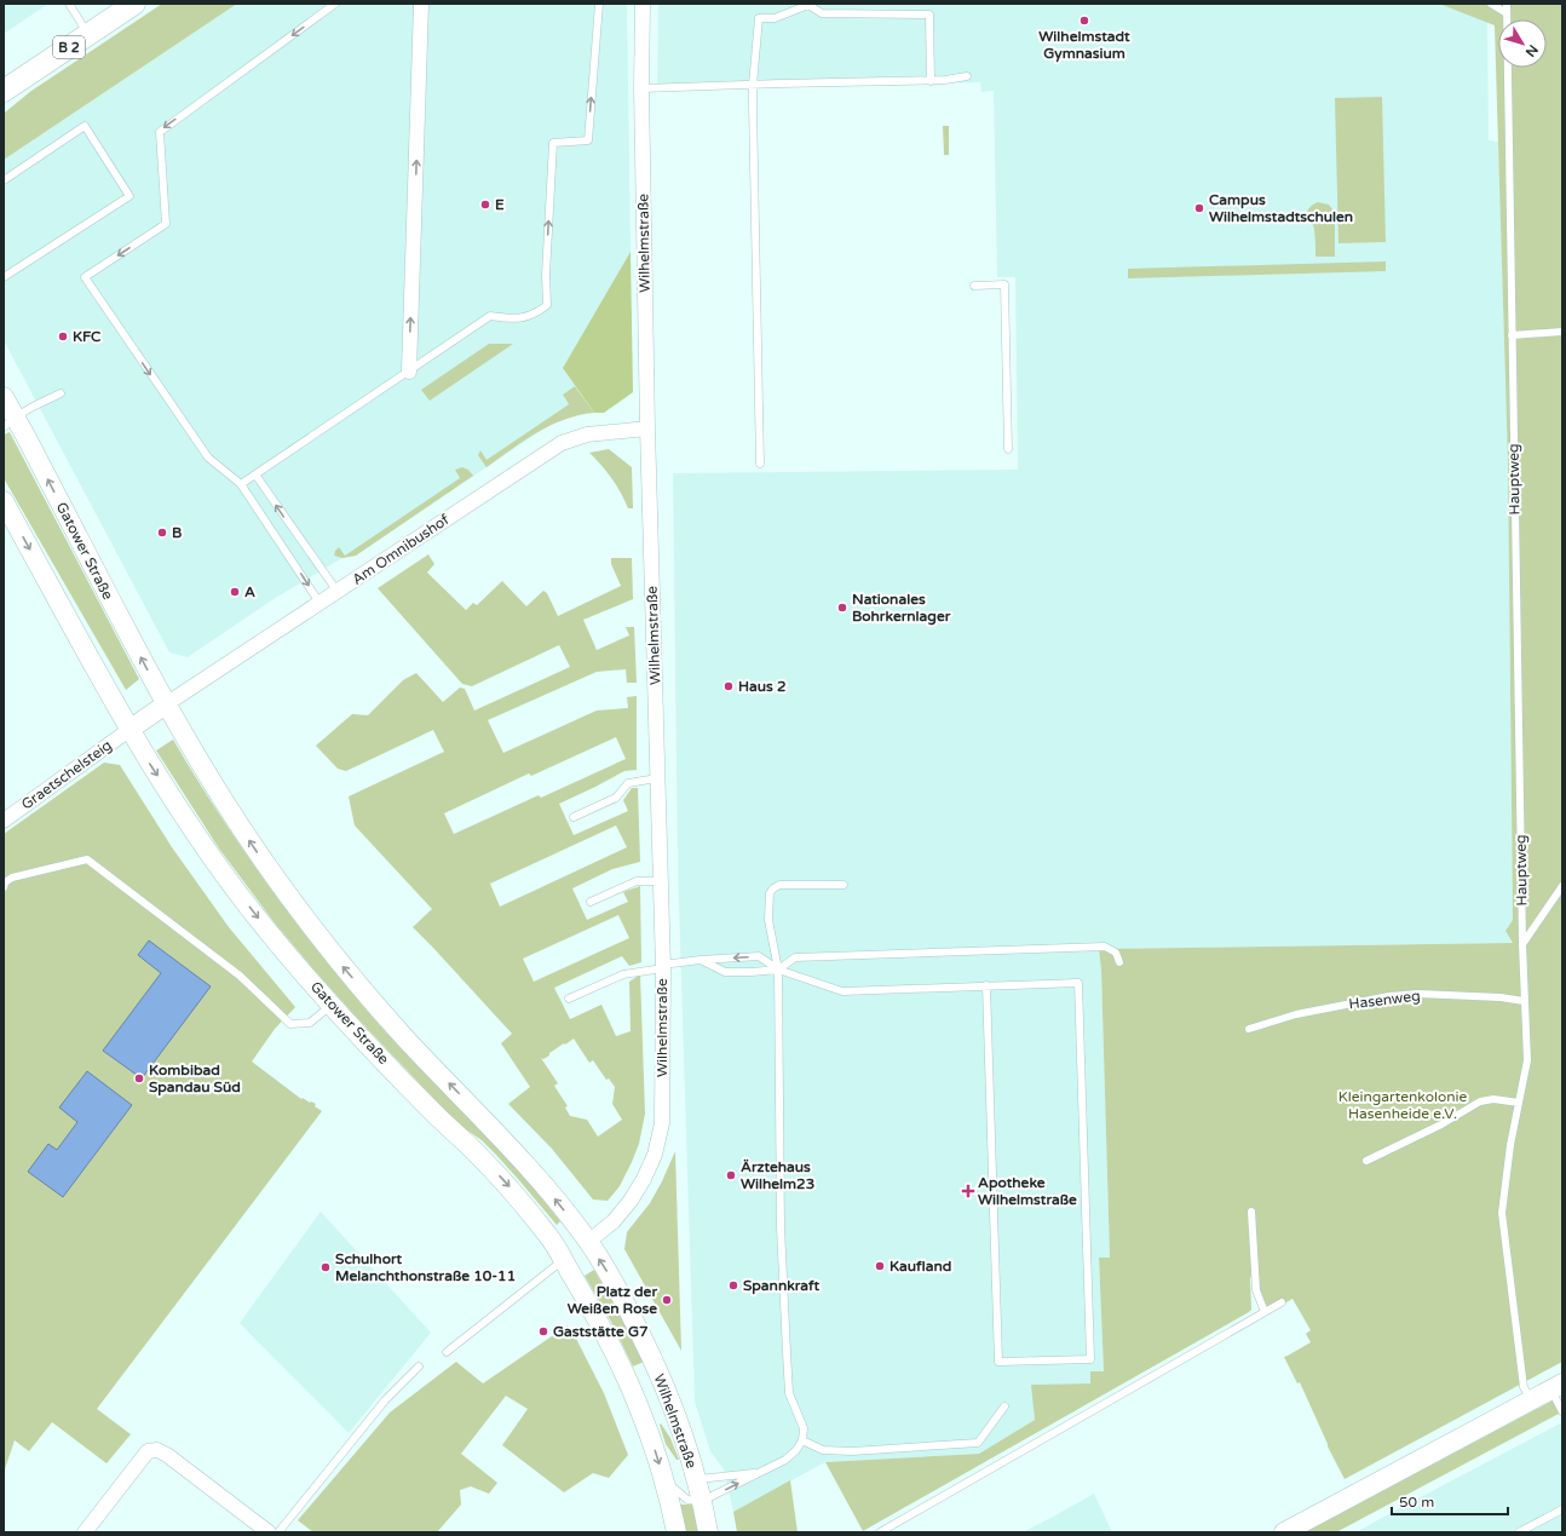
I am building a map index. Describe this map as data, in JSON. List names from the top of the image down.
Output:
{
  "streets": {
    "main road": ["B 2", "Wilhelmstraße", "Gatower Straße"],
    "street": ["Am Omnibushof", "Graetschelsteig"],
    "lane": ["Hauptweg", "Hasenweg"]
  },
  "crossings": [
    ["Wilhelmstraße", "Am Omnibushof"],
    ["Wilhelmstraße", "Gatower Straße"],
    ["Hauptweg", "Hasenweg"],
    ["Am Omnibushof", "Gatower Straße"],
    ["Gatower Straße", "Graetschelsteig"]
  ],
  "parks": ["Kleingartenkolonie Hasenheide e.V."],
  "places": {
    "other": [
      "Wilhelmstadt Gymnasium",
      "E",
      "Campus Wilhelmstadtschulen",
      "KFC",
      "B",
      "A",
      "Nationales Bohrkernlager",
      "Haus 2",
      "Kombibad Spandau Süd",
      "Ärztehaus Wilhelm23",
      "Kaufland",
      "Schulhort Melanchthonstraße 10-11",
      "Spannkraft",
      "Platz der Weißen Rose",
      "Gaststätte G7"
    ],
    "health": ["Apotheke Wilhelmstraße"]
  },
  "scale_bar": "50 m",
  "north": "bottom right"
}
